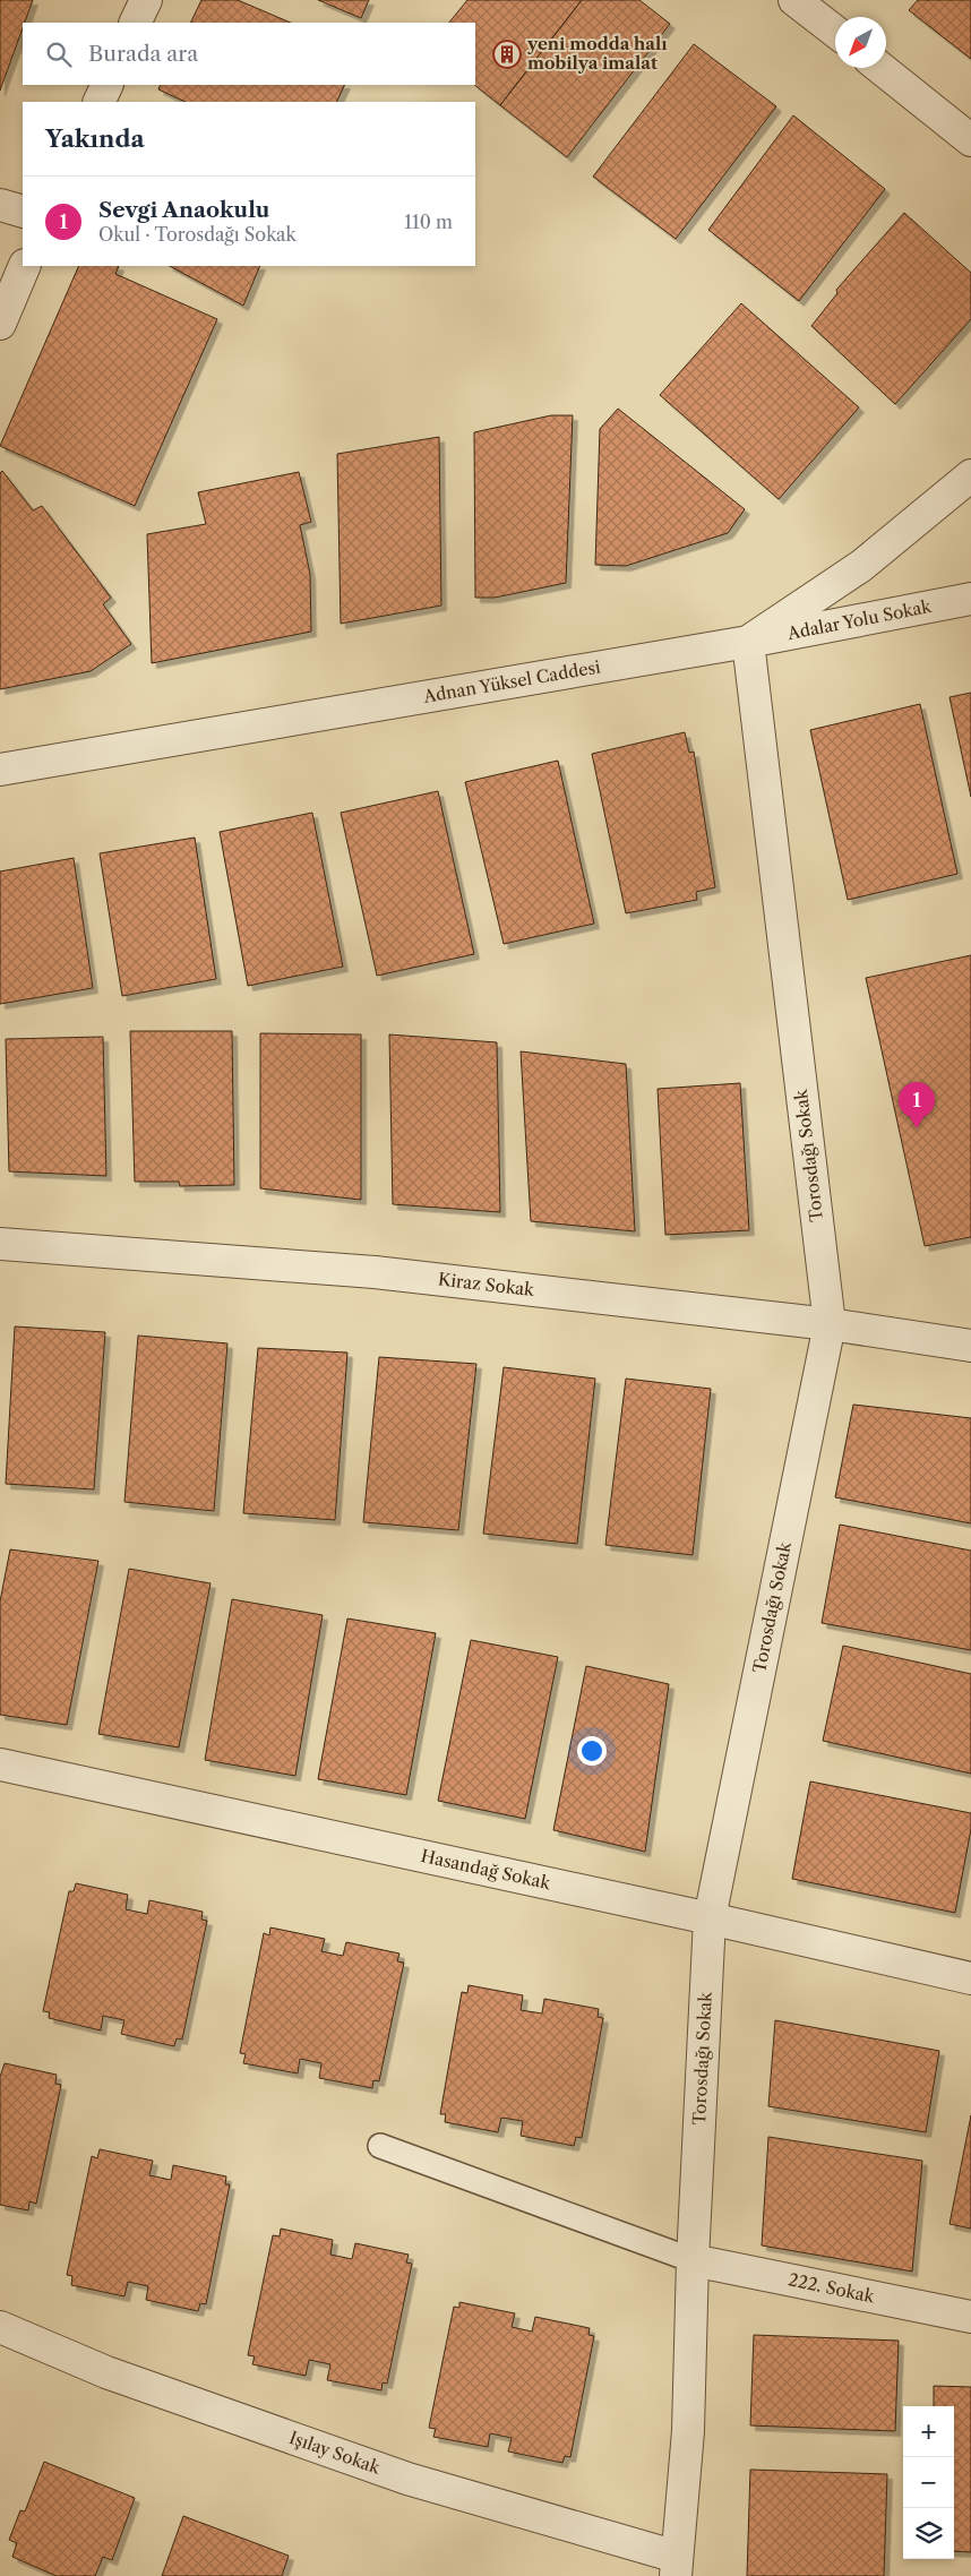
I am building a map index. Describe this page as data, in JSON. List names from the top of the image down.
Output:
{
  "streets": {
    "street": [
      "Adalar Yolu Sokak",
      "Adnan Yüksel Caddesi",
      "Torosdağı Sokak",
      "Kiraz Sokak",
      "Hasandağ Sokak",
      "222. Sokak",
      "Işılay Sokak"
    ]
  },
  "crossings": [
    ["Adalar Yolu Sokak", "Adnan Yüksel Caddesi"],
    ["Adalar Yolu Sokak", "Torosdağı Sokak"],
    ["Adnan Yüksel Caddesi", "Torosdağı Sokak"],
    ["Torosdağı Sokak", "Kiraz Sokak"],
    ["Torosdağı Sokak", "Hasandağ Sokak"],
    ["Torosdağı Sokak", "222. Sokak"],
    ["Torosdağı Sokak", "Işılay Sokak"]
  ],
  "places": {
    "building": ["yeni modda halı mobilya imalat"]
  },
  "north": "bottom left",
  "page": {
    "search": "Burada ara",
    "heading": "Yakında",
    "list": [
      {
        "mark": "1",
        "name": "Sevgi Anaokulu",
        "note": "Okul · Torosdağı Sokak",
        "value": "110 m"
      }
    ],
    "pins": "1",
    "map_buttons": ["+", "−"]
  }
}
